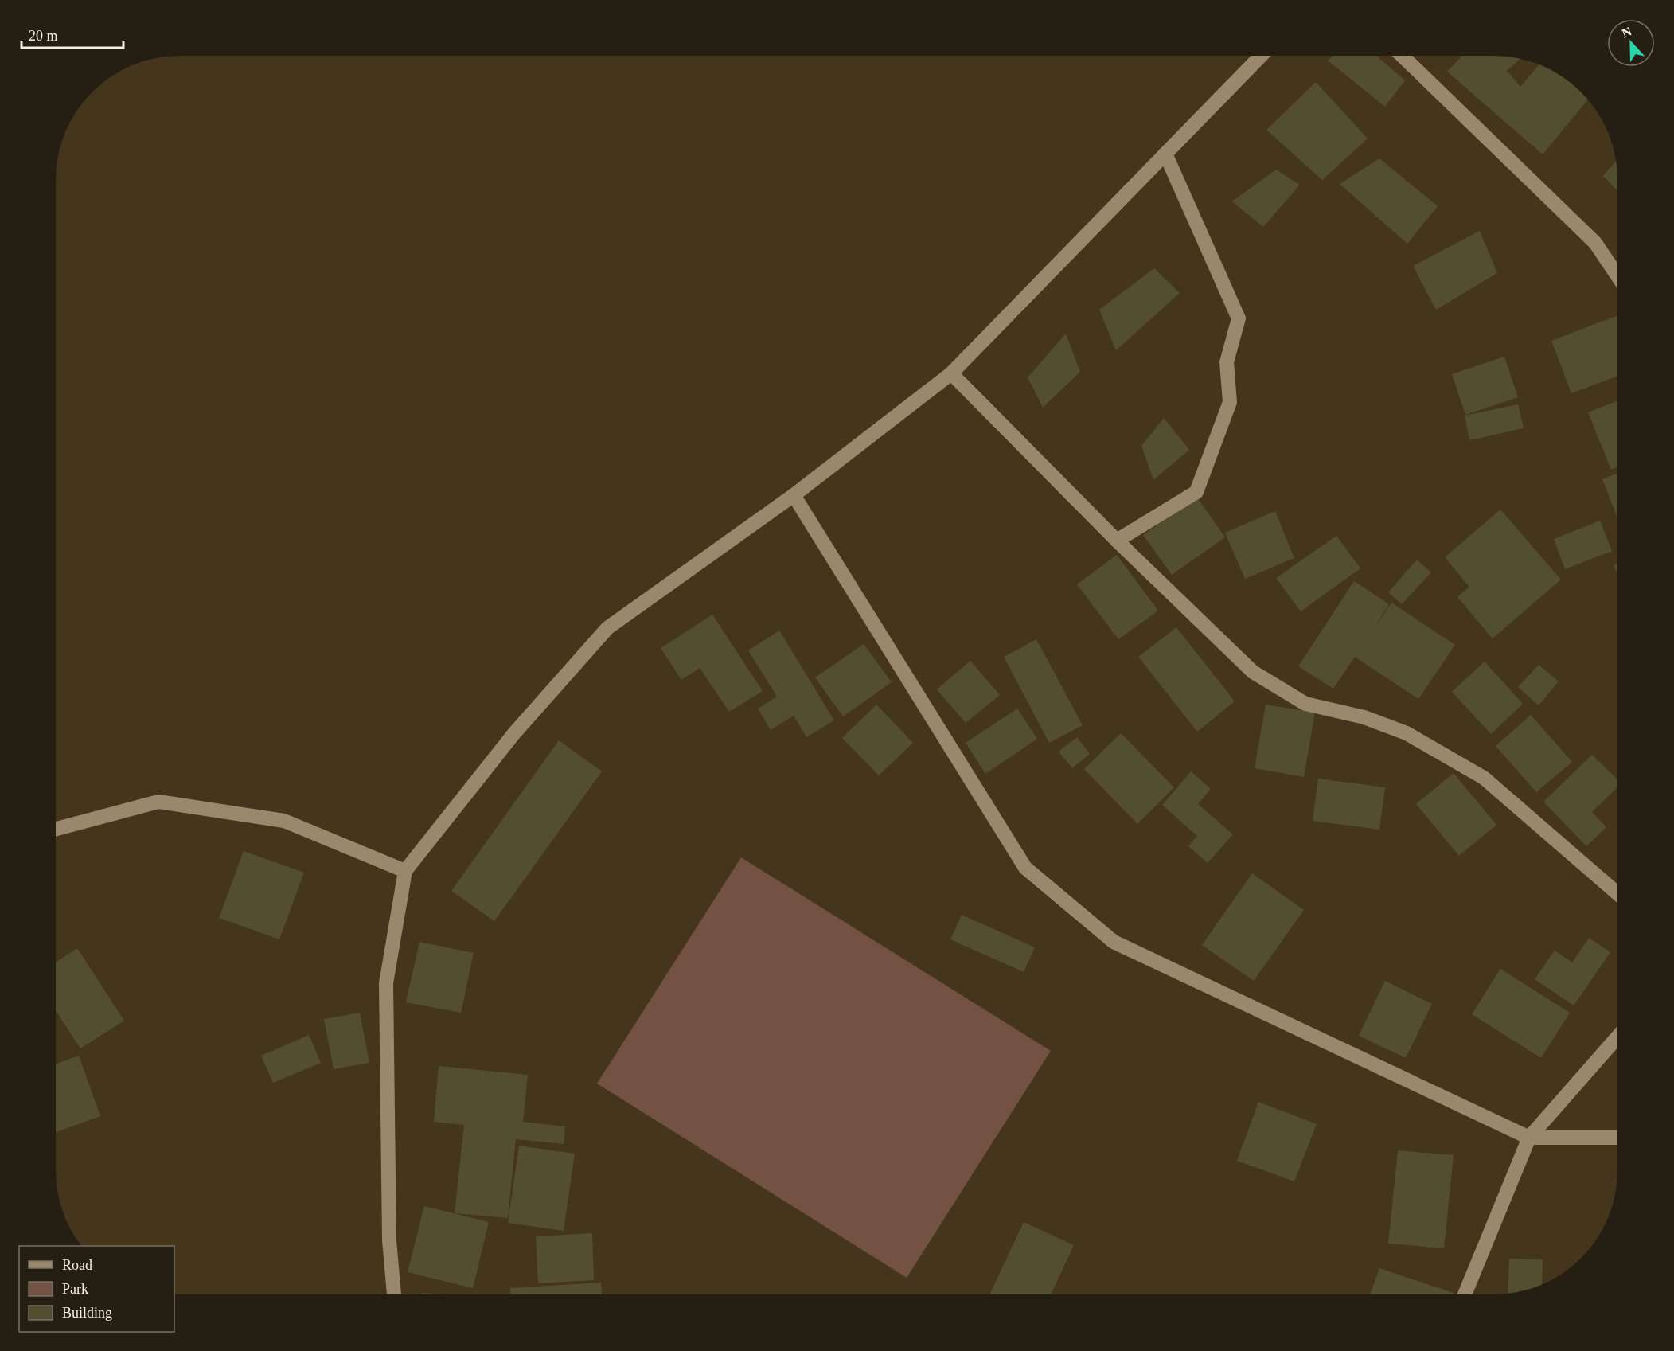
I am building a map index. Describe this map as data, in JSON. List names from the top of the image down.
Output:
{
  "legend": ["Road", "Park", "Building"],
  "scale_bar": "20 m",
  "north": "top"
}
